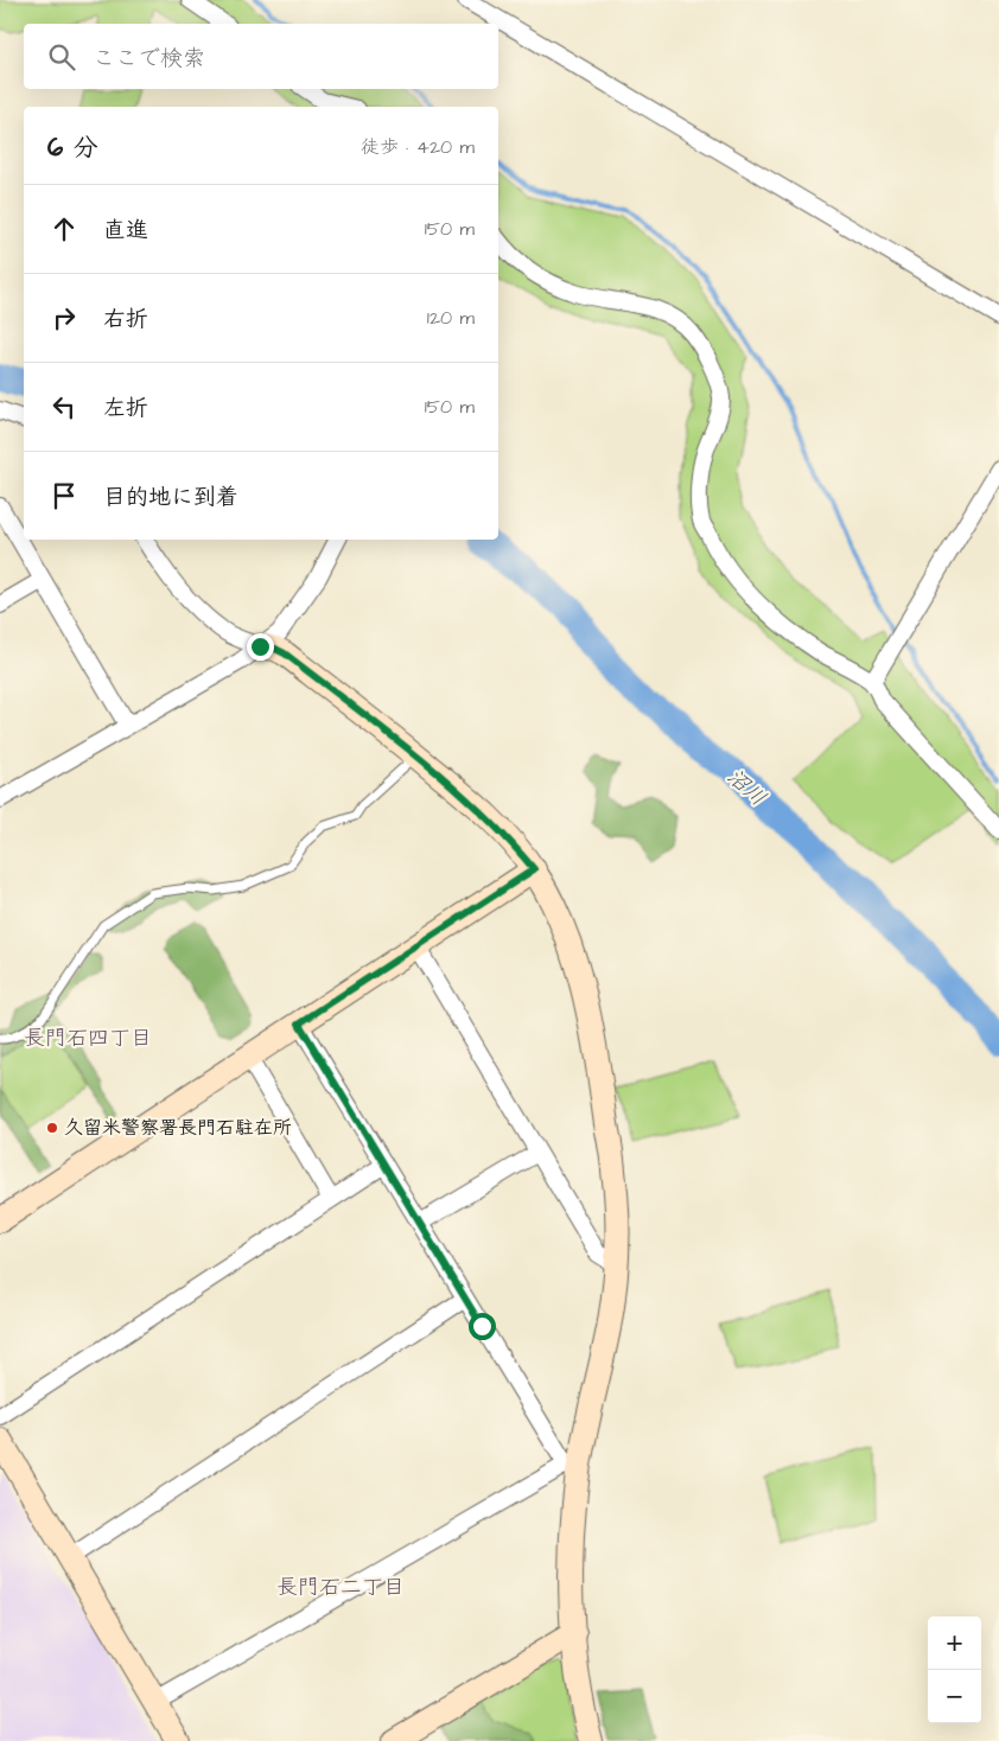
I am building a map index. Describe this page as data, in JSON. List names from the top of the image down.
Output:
{
  "districts": ["長門石四丁目", "長門石二丁目"],
  "water": ["沼川"],
  "places": ["久留米警察署長門石駐在所"],
  "page": {
    "search": "ここで検索",
    "heading": ["6 分", "徒歩 · 420 m"],
    "list": [
      ["直進", "150 m"],
      ["右折", "120 m"],
      ["左折", "150 m"],
      "目的地に到着"
    ],
    "map_buttons": ["+", "−"]
  }
}
